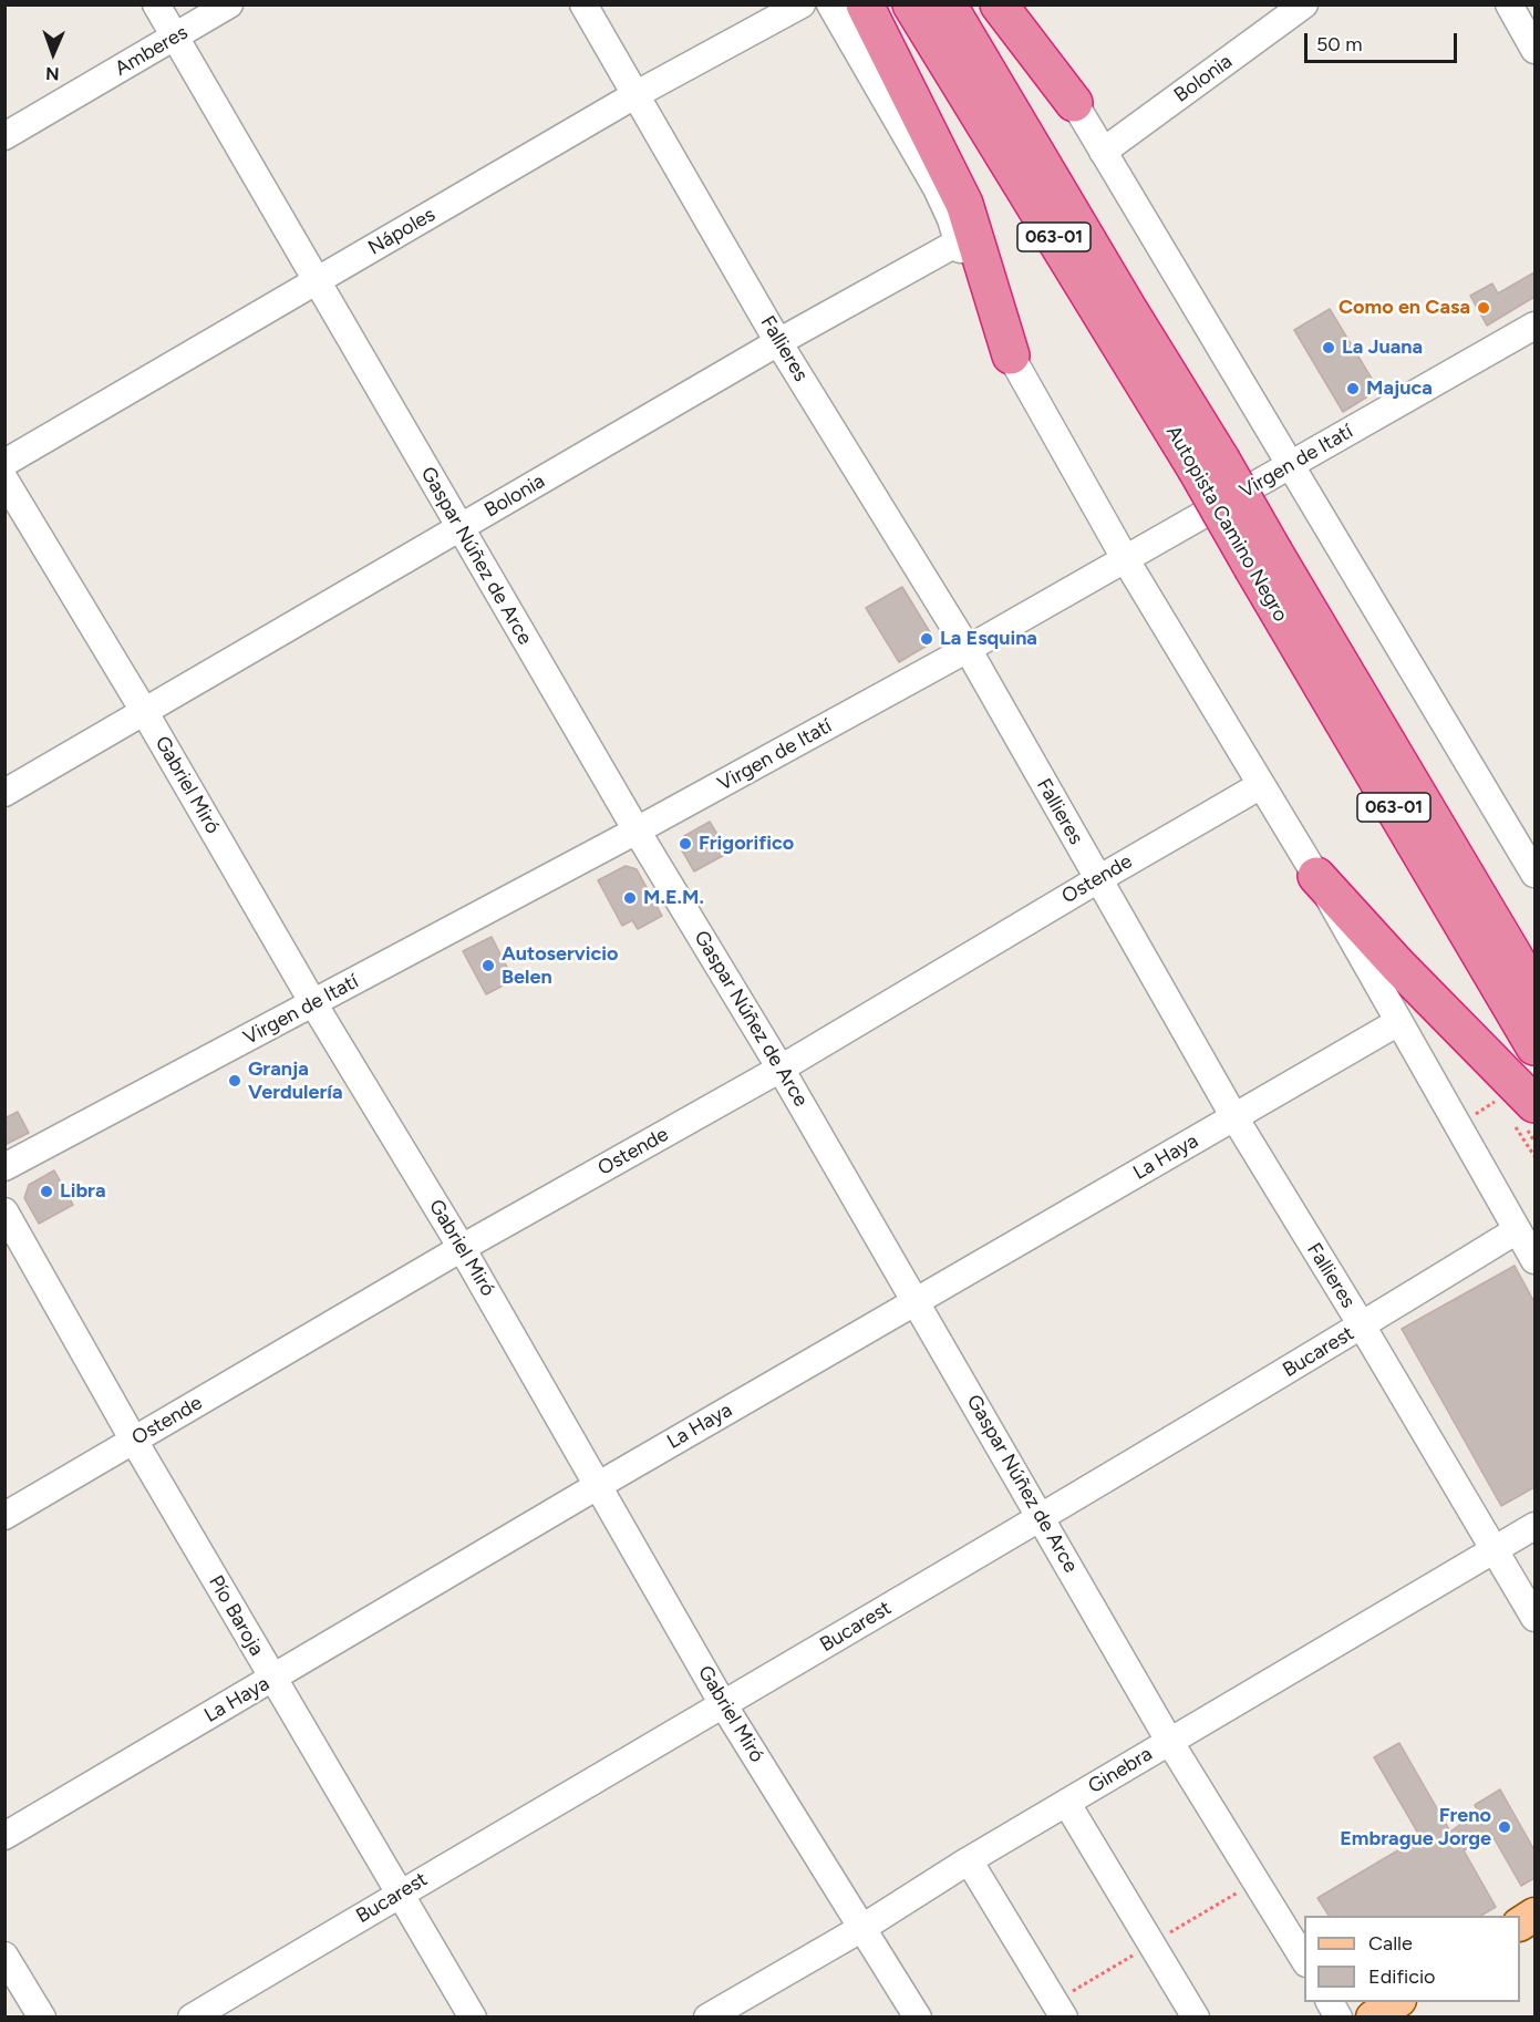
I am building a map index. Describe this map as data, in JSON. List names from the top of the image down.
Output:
{
  "streets": {
    "highway": ["063-01", "Autopista Camino Negro"],
    "street": [
      "Amberes",
      "Bolonia",
      "Nápoles",
      "Fallieres",
      "Virgen de Itatí",
      "Gaspar Núñez de Arce",
      "Gabriel Miró",
      "Ostende",
      "La Haya",
      "Bucarest",
      "Pío Baroja",
      "Ginebra"
    ]
  },
  "crossings": [
    ["Amberes", "Gaspar Núñez de Arce"],
    ["Bolonia", "Fallieres"],
    ["Bolonia", "Gaspar Núñez de Arce"],
    ["Bolonia", "Gabriel Miró"],
    ["Nápoles", "Fallieres"],
    ["Nápoles", "Gaspar Núñez de Arce"],
    ["Fallieres", "Virgen de Itatí"],
    ["Fallieres", "Ostende"],
    ["Fallieres", "La Haya"],
    ["Fallieres", "Bucarest"],
    ["Fallieres", "Ginebra"],
    ["Virgen de Itatí", "Gaspar Núñez de Arce"],
    ["Virgen de Itatí", "Gabriel Miró"],
    ["Gaspar Núñez de Arce", "Ostende"],
    ["Gaspar Núñez de Arce", "La Haya"],
    ["Gaspar Núñez de Arce", "Bucarest"],
    ["Gaspar Núñez de Arce", "Ginebra"],
    ["Gabriel Miró", "Ostende"],
    ["Gabriel Miró", "La Haya"],
    ["Gabriel Miró", "Bucarest"],
    ["Gabriel Miró", "Ginebra"],
    ["Ostende", "Pío Baroja"],
    ["La Haya", "Pío Baroja"],
    ["Bucarest", "Pío Baroja"]
  ],
  "places": [
    "Como en Casa",
    "La Juana",
    "Majuca",
    "La Esquina",
    "Frigorifico",
    "M.E.M.",
    "Autoservicio Belen",
    "Granja Verdulería",
    "Libra",
    "Freno Embrague Jorge"
  ],
  "legend": ["Calle", "Edificio"],
  "scale_bar": "50 m",
  "north": "bottom"
}
